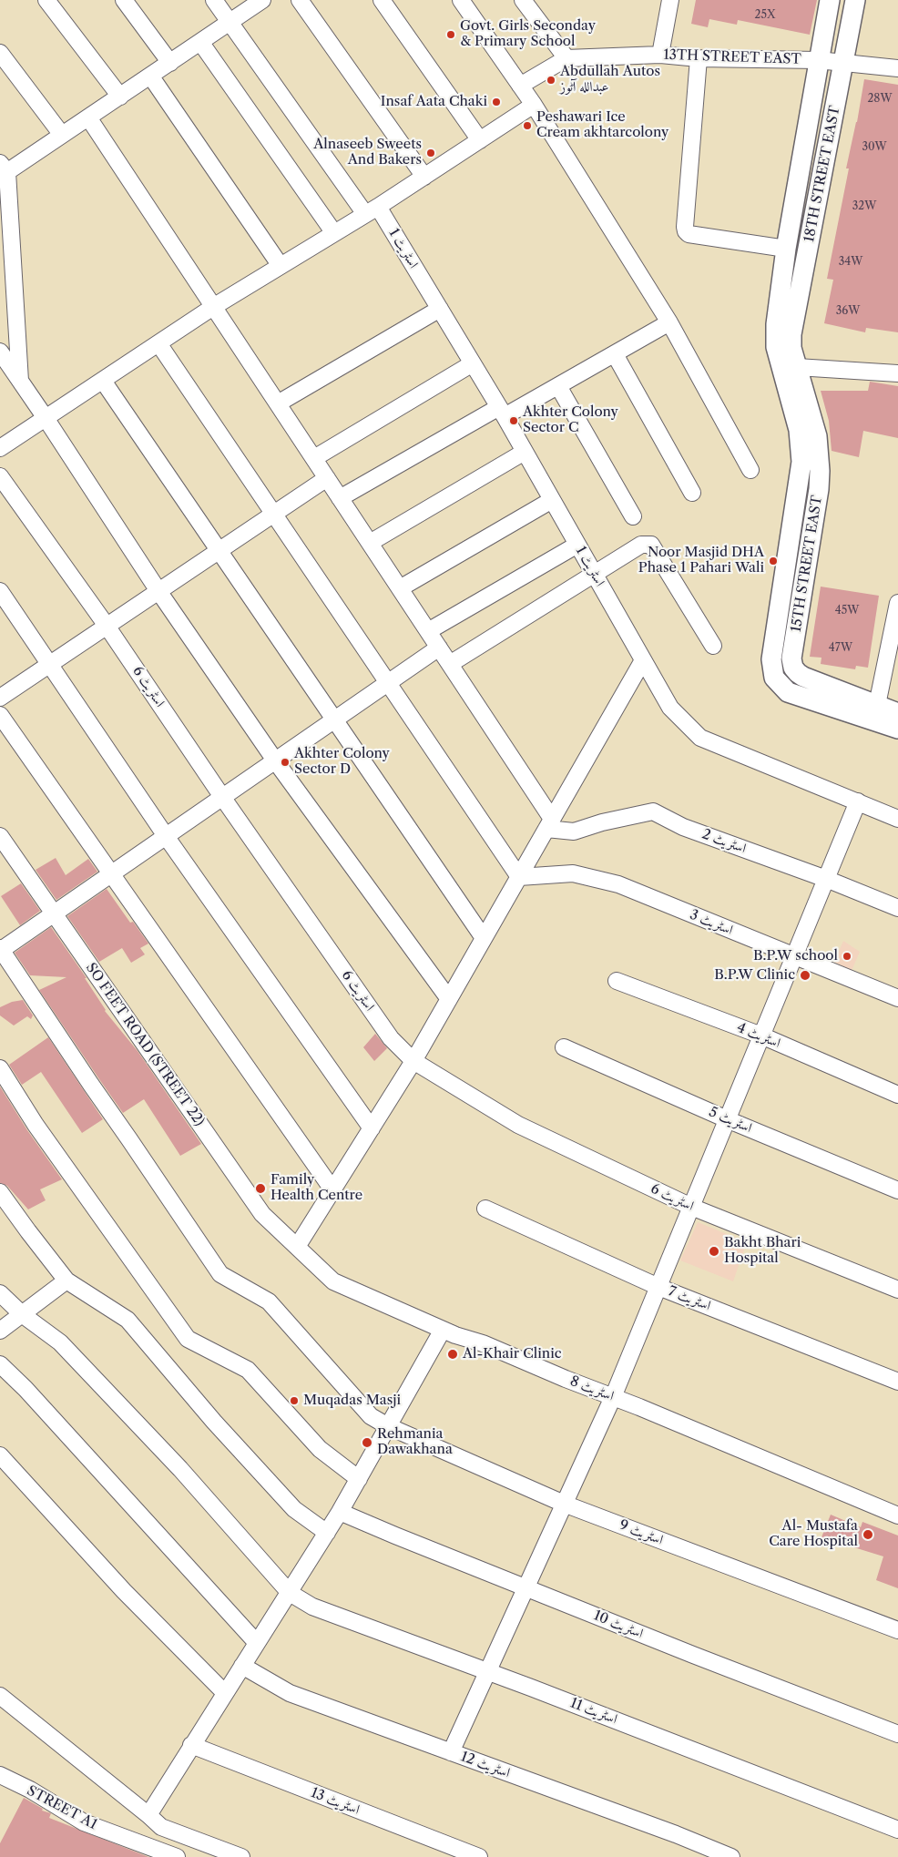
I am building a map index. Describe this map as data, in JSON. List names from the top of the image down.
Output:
{
  "streets": {
    "street": [
      "13TH STREET EAST",
      "18TH STREET EAST",
      "اسٹریٹ 1",
      "15TH STREET EAST",
      "اسٹریٹ 6",
      "اسٹریٹ 2",
      "اسٹریٹ 3",
      "اسٹریٹ 4",
      "SO FEET ROAD (STREET 22)",
      "اسٹریٹ 5",
      "اسٹریٹ 7",
      "اسٹریٹ 8",
      "اسٹریٹ 9",
      "اسٹریٹ 10",
      "اسٹریٹ 11",
      "اسٹریٹ 12",
      "اسٹریٹ 13",
      "STREET A1"
    ]
  },
  "crossings": [
    ["13TH STREET EAST", "18TH STREET EAST"],
    ["18TH STREET EAST", "15TH STREET EAST"],
    ["SO FEET ROAD (STREET 22)", "اسٹریٹ 8"]
  ],
  "places": [
    "Govt. Girls Seconday & Primary School",
    "Abdullah Autos عبدالله آٹوز",
    "Insaf Aata Chaki",
    "Peshawari Ice Cream akhtarcolony",
    "Alnaseeb Sweets And Bakers",
    "Akhter Colony Sector C",
    "Noor Masjid DHA Phase 1 Pahari Wali",
    "Akhter Colony Sector D",
    "B.P.W school",
    "B.P.W Clinic",
    "Family Health Centre",
    "Bakht Bhari Hospital",
    "Al-Khair Clinic",
    "Muqadas Masji",
    "Rehmania Dawakhana",
    "Al- Mustafa Care Hospital"
  ],
  "house_numbers": [
    "25X",
    "28W",
    "30W",
    "32W",
    "34W",
    "36W",
    "45W",
    "47W"
  ]
}
